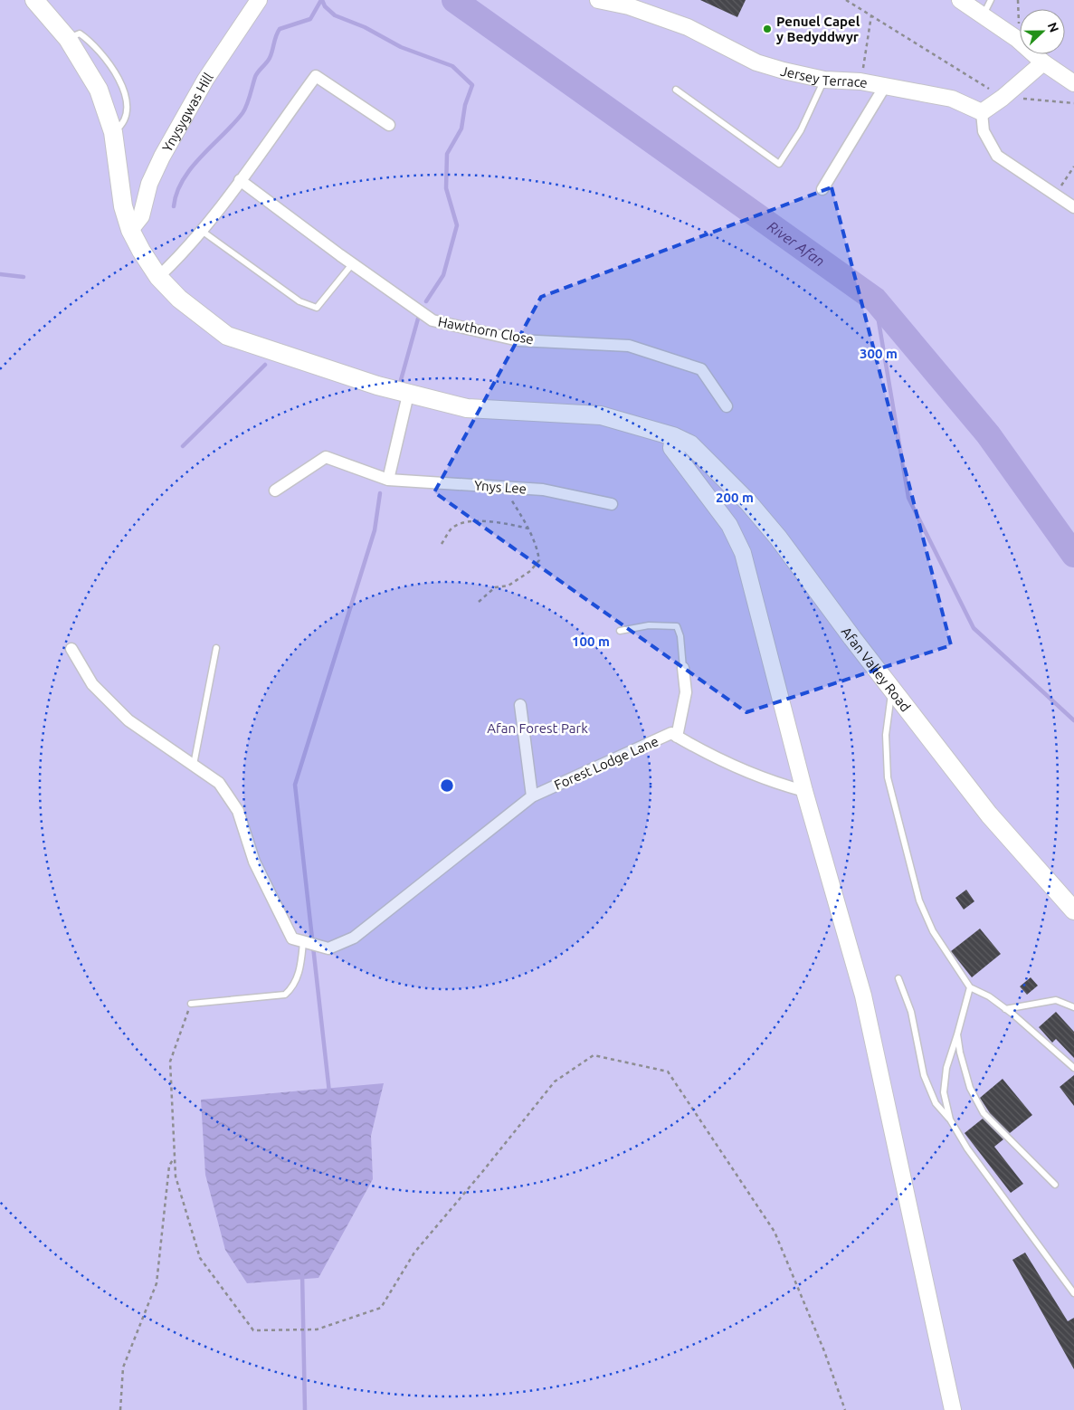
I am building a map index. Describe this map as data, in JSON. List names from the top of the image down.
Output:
{
  "streets": {
    "main road": ["Jersey Terrace", "Ynysygwas Hill", "Afan Valley Road"],
    "street": ["Hawthorn Close", "Ynys Lee", "Forest Lodge Lane"]
  },
  "crossings": [
    ["Ynysygwas Hill", "Afan Valley Road"]
  ],
  "water": ["River Afan"],
  "parks": ["Afan Forest Park"],
  "places": ["Penuel Capel y Bedyddwyr"],
  "north": "right",
  "rings": ["300 m", "200 m", "100 m"]
}
